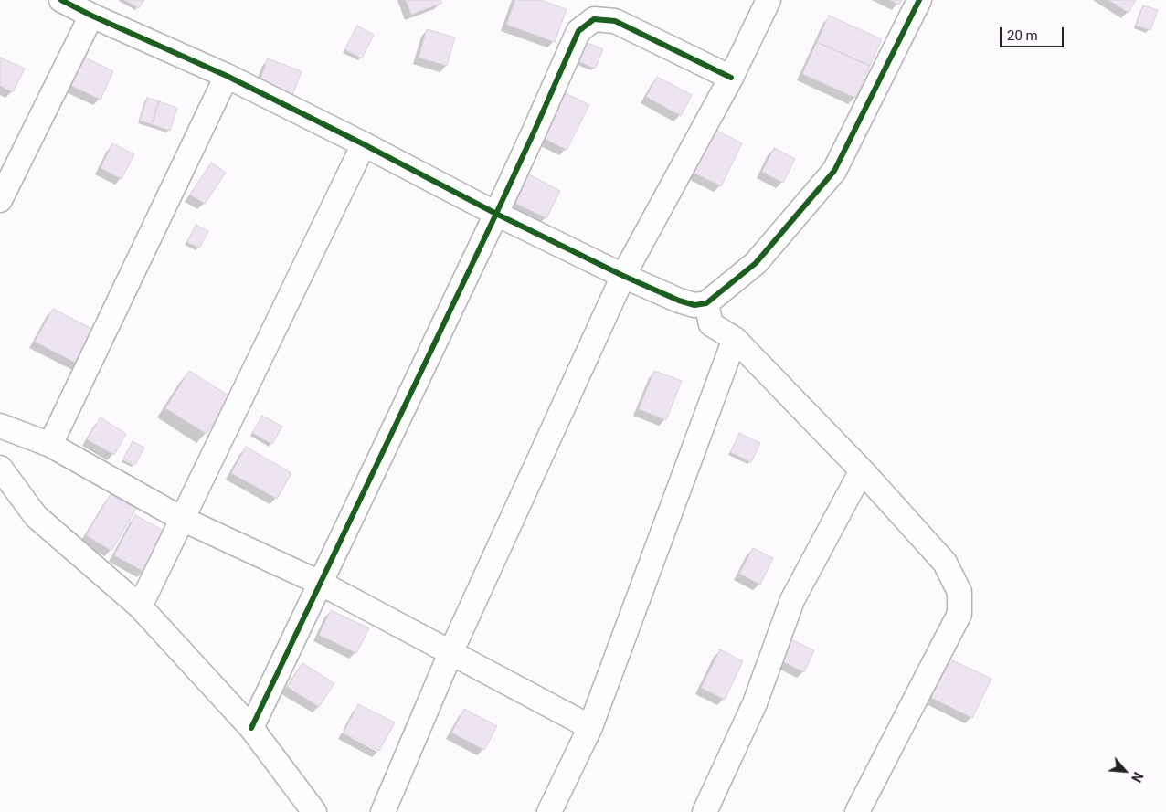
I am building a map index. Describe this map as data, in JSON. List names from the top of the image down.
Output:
{
  "scale_bar": "20 m",
  "north": "bottom right"
}
